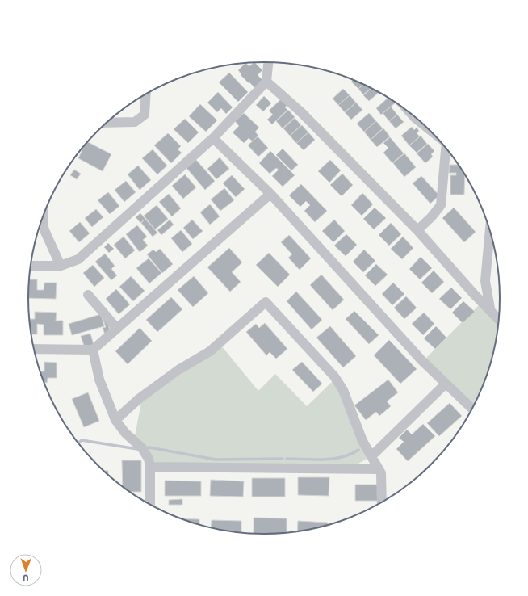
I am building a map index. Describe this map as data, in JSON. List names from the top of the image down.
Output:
{
  "north": "bottom"
}
